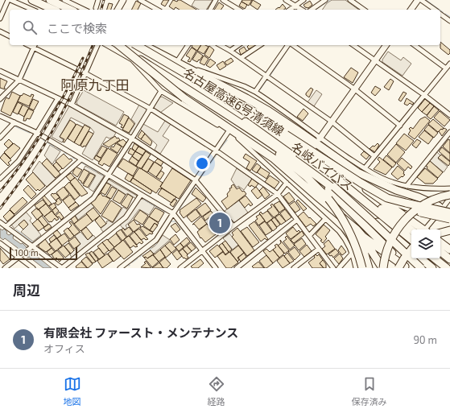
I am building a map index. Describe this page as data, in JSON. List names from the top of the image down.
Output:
{
  "streets": {
    "highway": ["名古屋高速6号清須線", "名岐バイパス"]
  },
  "crossings": [
    ["名古屋高速6号清須線", "名岐バイパス"]
  ],
  "districts": ["阿原九丁田"],
  "scale_bar": "100 m",
  "page": {
    "search": "ここで検索",
    "pins": "1",
    "scale": "100 m",
    "heading": "周辺",
    "list": [
      {
        "mark": "1",
        "name": "有限会社 ファースト・メンテナンス",
        "note": "オフィス",
        "value": "90 m"
      }
    ],
    "nav": ["地図", "経路", "保存済み"]
  }
}
